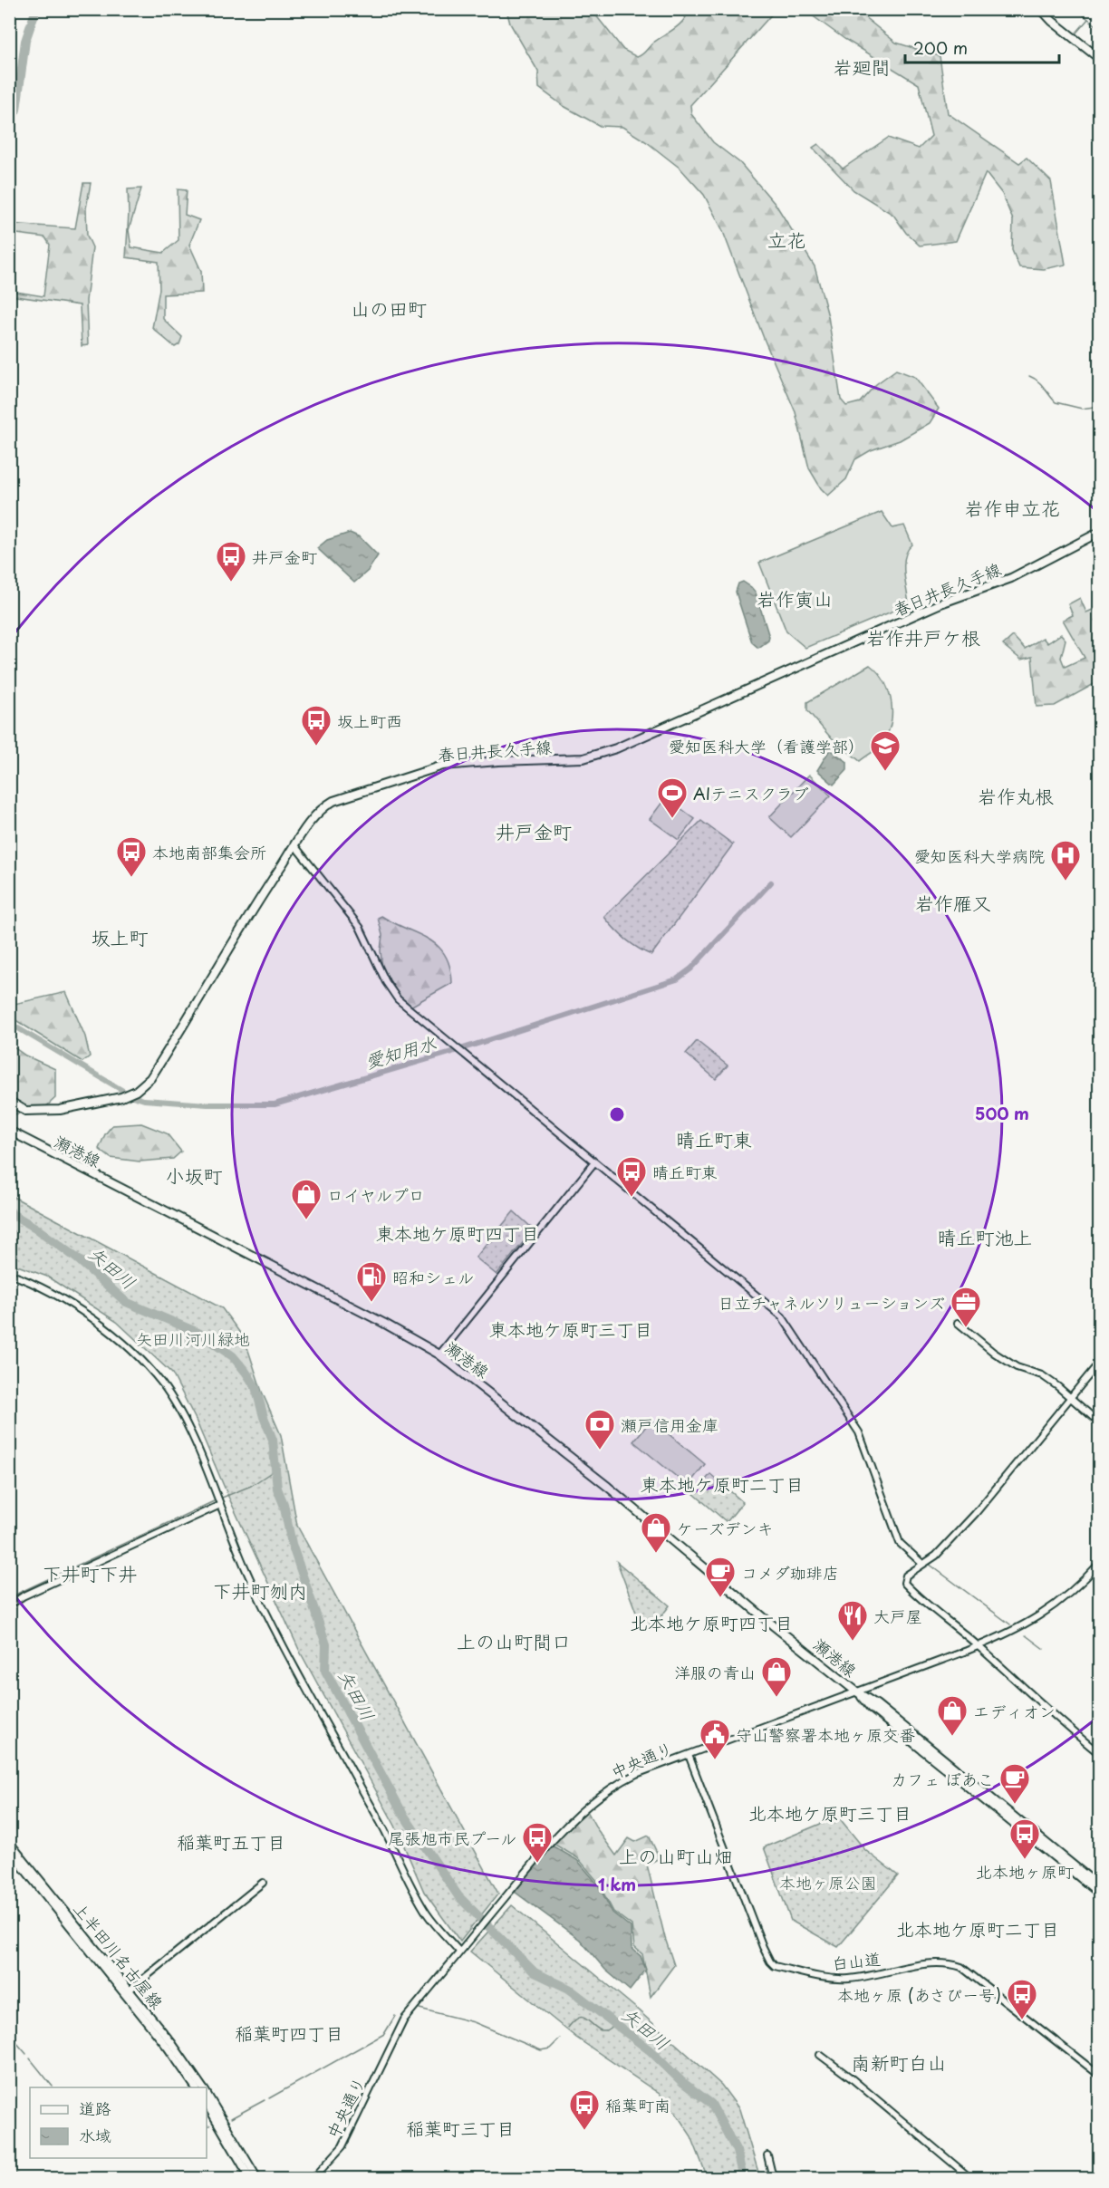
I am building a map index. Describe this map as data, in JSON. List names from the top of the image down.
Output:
{
  "streets": {
    "main road": ["春日井長久手線", "瀬港線", "上半田川名古屋線"],
    "street": ["中央通り", "白山道"]
  },
  "crossings": [
    ["瀬港線", "中央通り"],
    ["中央通り", "白山道"]
  ],
  "districts": [
    "岩廻間",
    "立花",
    "山の田町",
    "岩作申立花",
    "岩作寅山",
    "岩作井戸ケ根",
    "岩作丸根",
    "井戸金町",
    "岩作雁又",
    "坂上町",
    "晴丘町東",
    "小坂町",
    "東本地ケ原町四丁目",
    "晴丘町池上",
    "東本地ケ原町三丁目",
    "東本地ケ原町二丁目",
    "下井町下井",
    "下井町刎内",
    "北本地ケ原町四丁目",
    "上の山町間口",
    "北本地ケ原町三丁目",
    "稲葉町五丁目",
    "上の山町山畑",
    "北本地ケ原町二丁目",
    "稲葉町四丁目",
    "南新町白山",
    "稲葉町三丁目"
  ],
  "water": ["愛知用水", "矢田川"],
  "parks": ["矢田川河川緑地", "本地ヶ原公園"],
  "places": {
    "bus stop": [
      "井戸金町",
      "坂上町西",
      "本地南部集会所",
      "晴丘町東",
      "北本地ヶ原町",
      "尾張旭市民プール",
      "本地ヶ原 (あさぴー号)",
      "稲葉町南"
    ],
    "school or university": ["愛知医科大学（看護学部）"],
    "sports": ["AIテニスクラブ"],
    "hospital": ["愛知医科大学病院"],
    "shop": [
      "ロイヤルプロ",
      "ケーズデンキ",
      "洋服の青山",
      "エディオン"
    ],
    "fuel station": ["昭和シェル"],
    "office": ["日立チャネルソリューションズ"],
    "bank": ["瀬戸信用金庫"],
    "cafe": ["コメダ珈琲店", "カフェ ぼあこ"],
    "restaurant": ["大戸屋"],
    "public building": ["守山警察署本地ヶ原交番"]
  },
  "legend": ["道路", "水域"],
  "scale_bar": "200 m",
  "rings": ["500 m", "1 km"]
}
